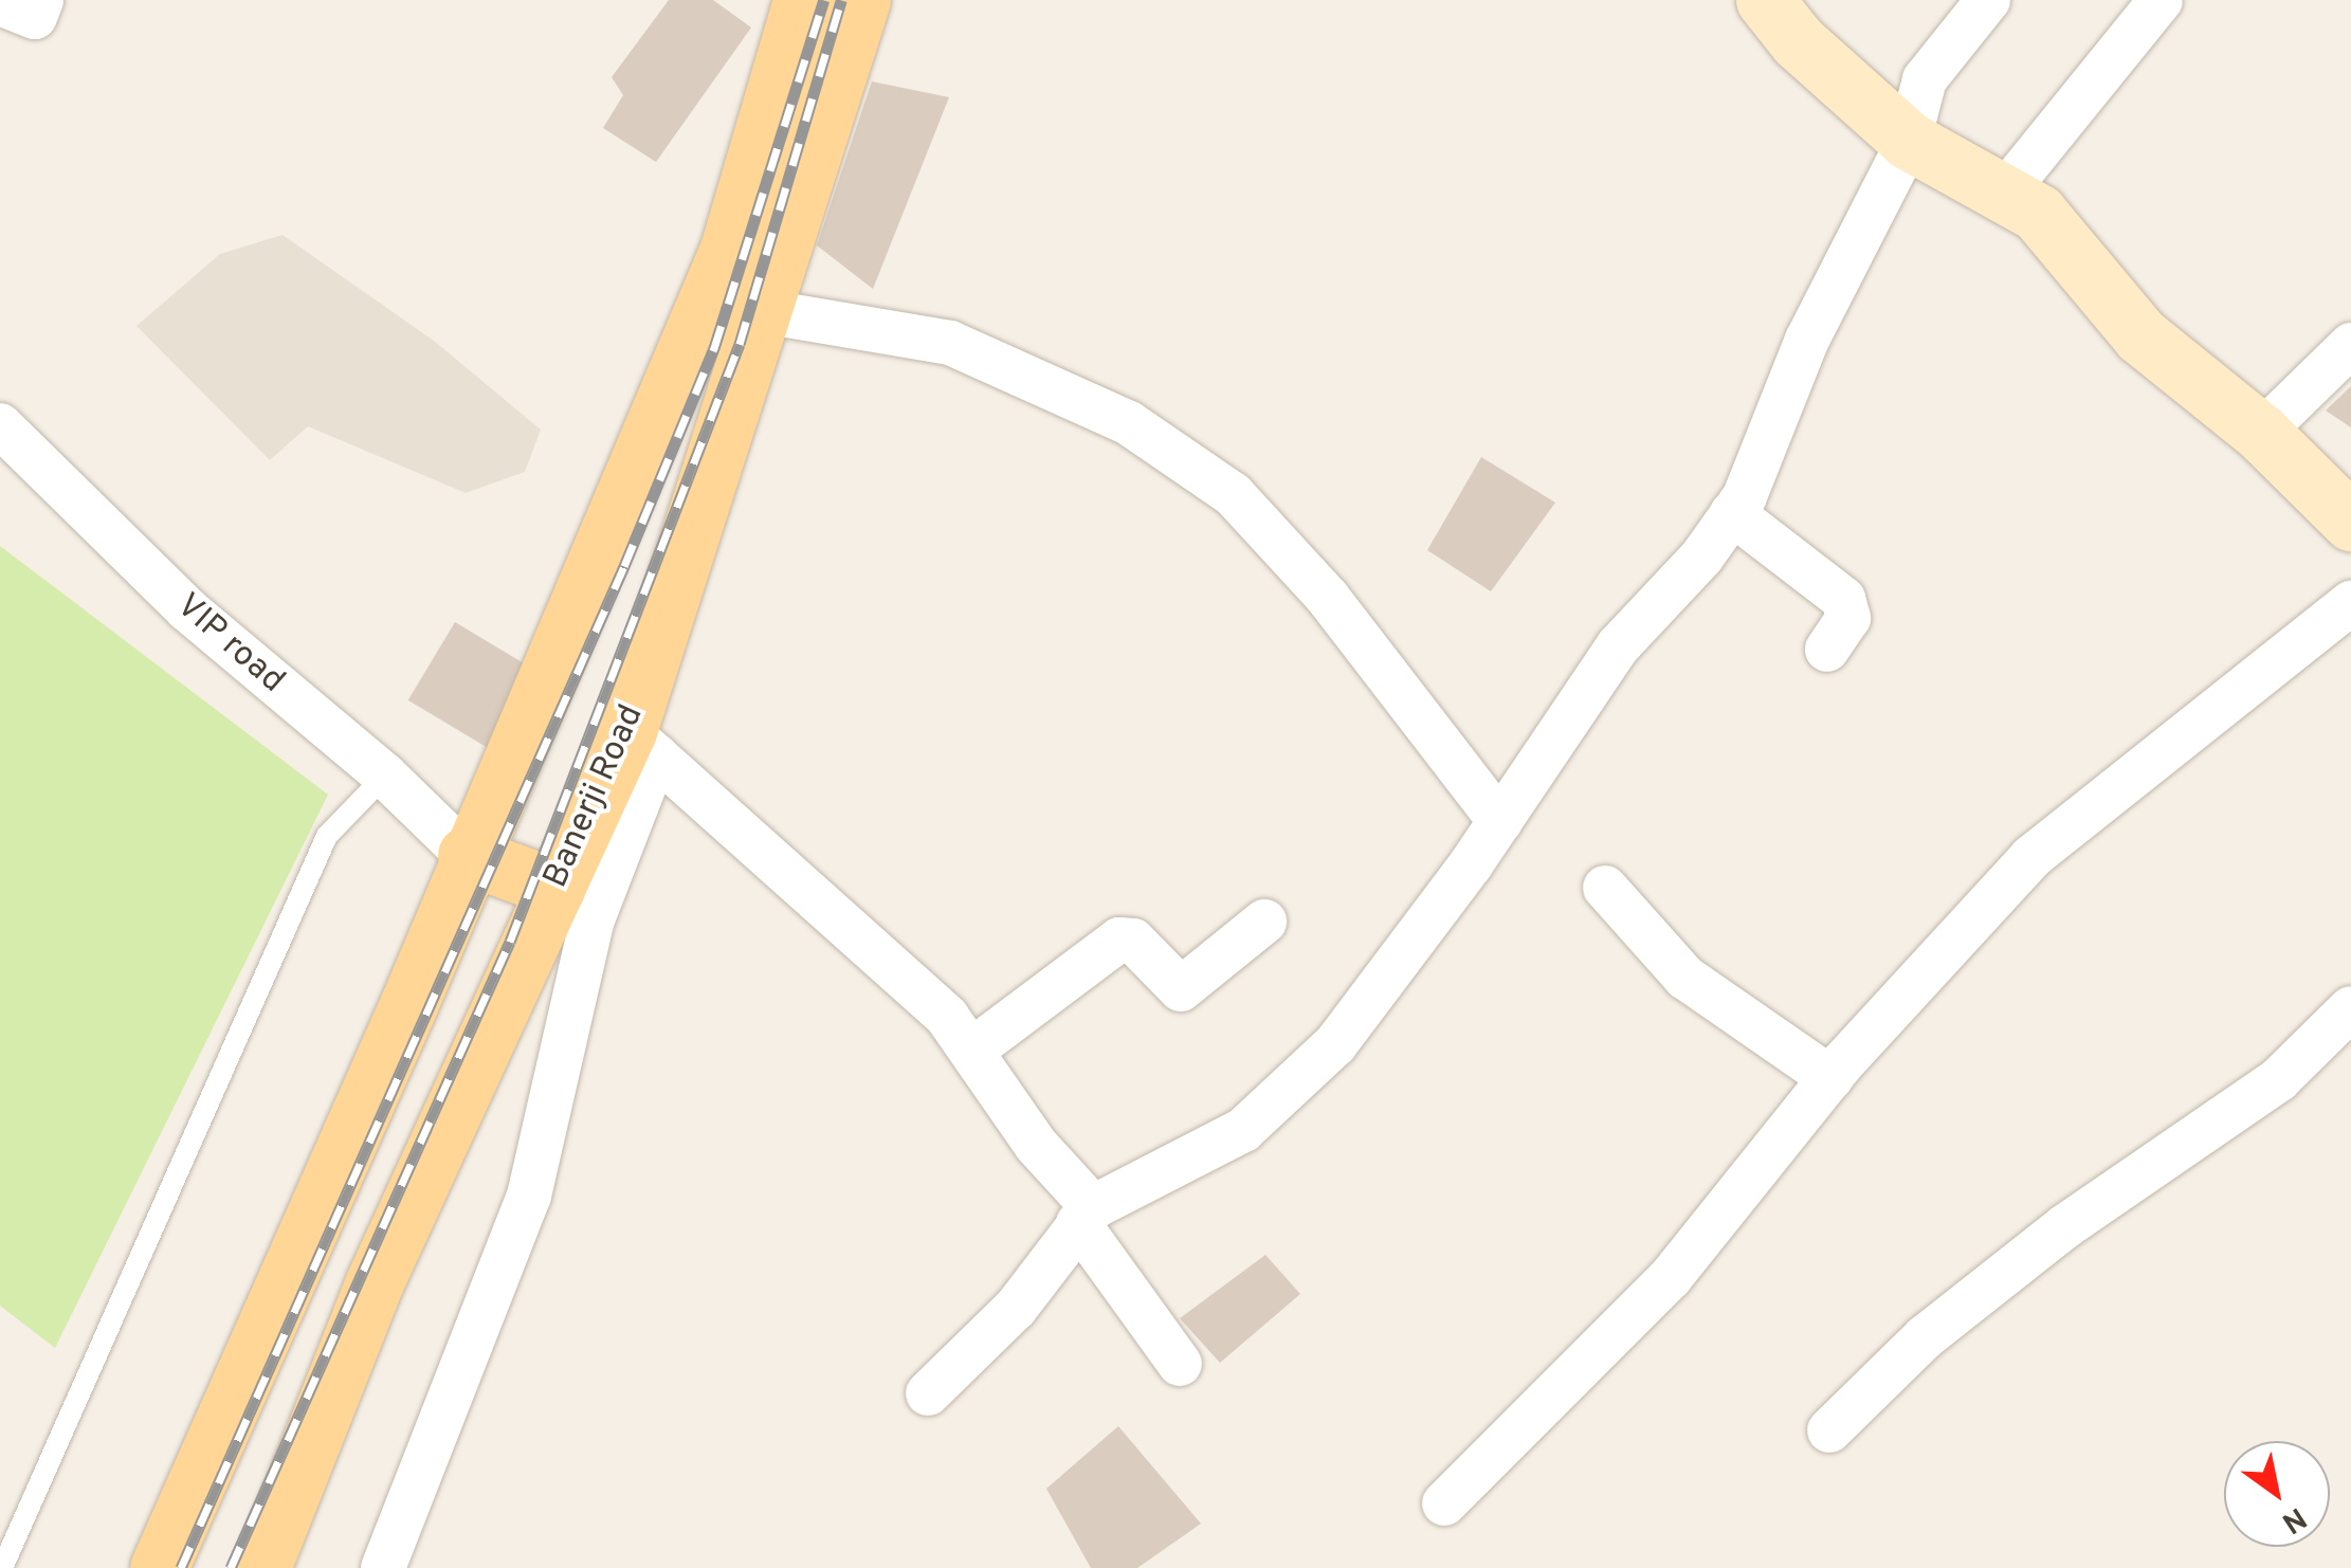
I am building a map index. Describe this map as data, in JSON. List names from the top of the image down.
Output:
{
  "streets": {
    "main road": ["Banerji Road"],
    "street": ["VIP road"]
  },
  "north": "bottom right"
}
